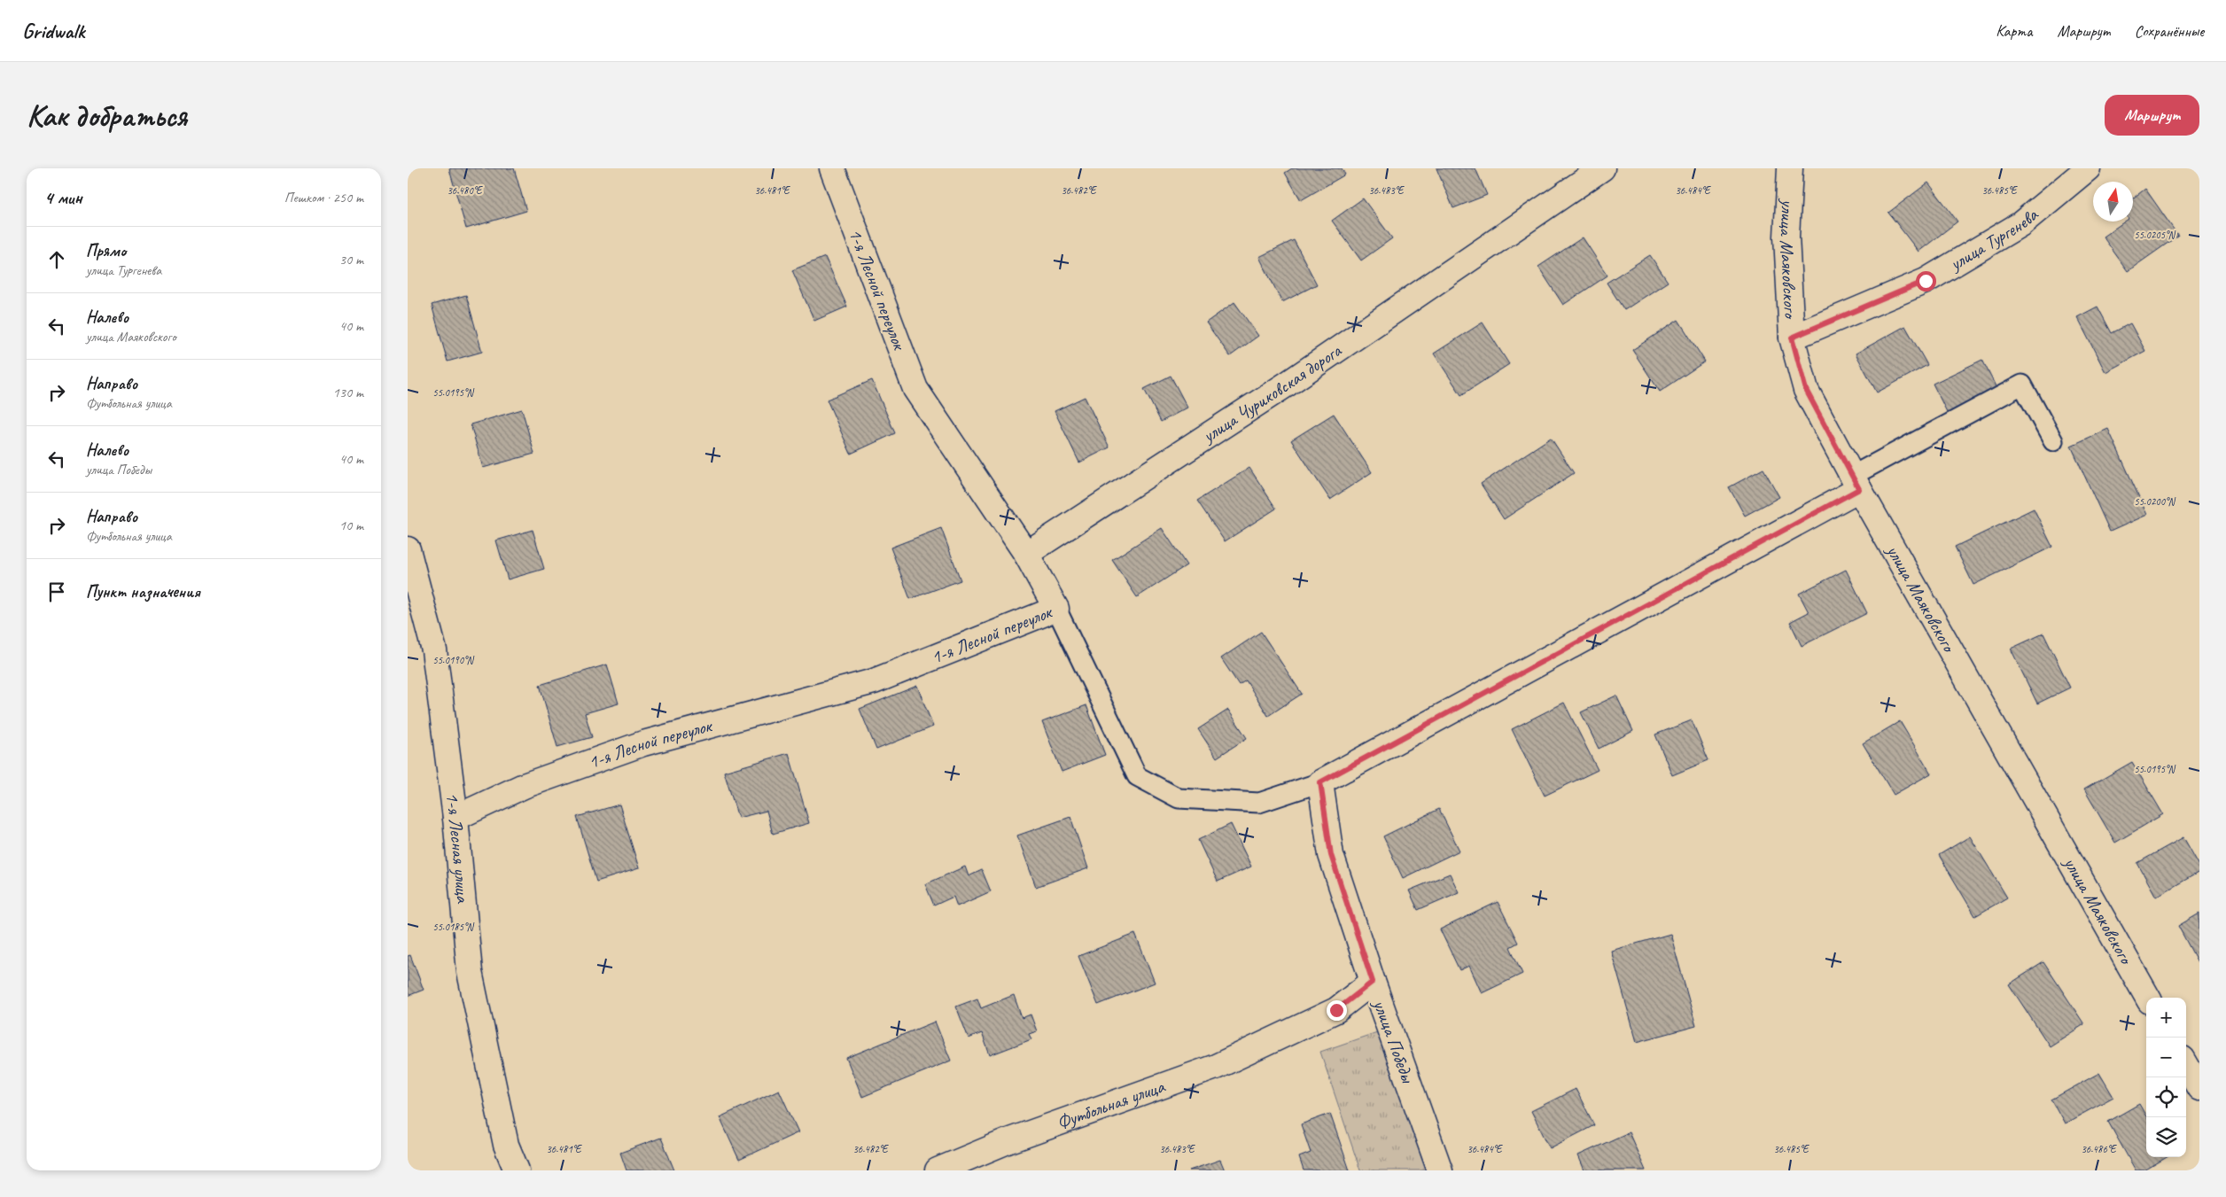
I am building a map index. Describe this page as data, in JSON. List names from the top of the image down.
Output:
{
  "streets": {
    "street": [
      "улица Тургенева",
      "улица Маяковского",
      "1-я Лесной переулок",
      "улица Чуриковская дорога",
      "1-я Лесная улица",
      "улица Победы",
      "Футбольная улица"
    ]
  },
  "crossings": [
    ["улица Тургенева", "улица Маяковского"],
    ["1-я Лесной переулок", "улица Чуриковская дорога"],
    ["1-я Лесной переулок", "1-я Лесная улица"],
    ["улица Победы", "Футбольная улица"]
  ],
  "north": "top",
  "page": {
    "header": "Gridwalk",
    "nav": ["Карта", "Маршрут", "Сохранённые"],
    "buttons": "Маршрут",
    "title": "Как добраться",
    "heading": ["4 мин", "Пешком · 250 m"],
    "list": [
      ["Прямо", "улица Тургенева", "30 m"],
      ["Налево", "улица Маяковского", "40 m"],
      ["Направо", "Футбольная улица", "130 m"],
      ["Налево", "улица Победы", "40 m"],
      ["Направо", "Футбольная улица", "10 m"],
      "Пункт назначения"
    ],
    "map_buttons": ["+", "−"]
  },
  "coordinates": [
    "36.480°E",
    "36.481°E",
    "36.482°E",
    "36.483°E",
    "36.484°E",
    "36.485°E",
    "55.0205°N",
    "55.0195°N",
    "55.0200°N",
    "55.0190°N",
    "55.0185°N",
    "36.486°E"
  ]
}
